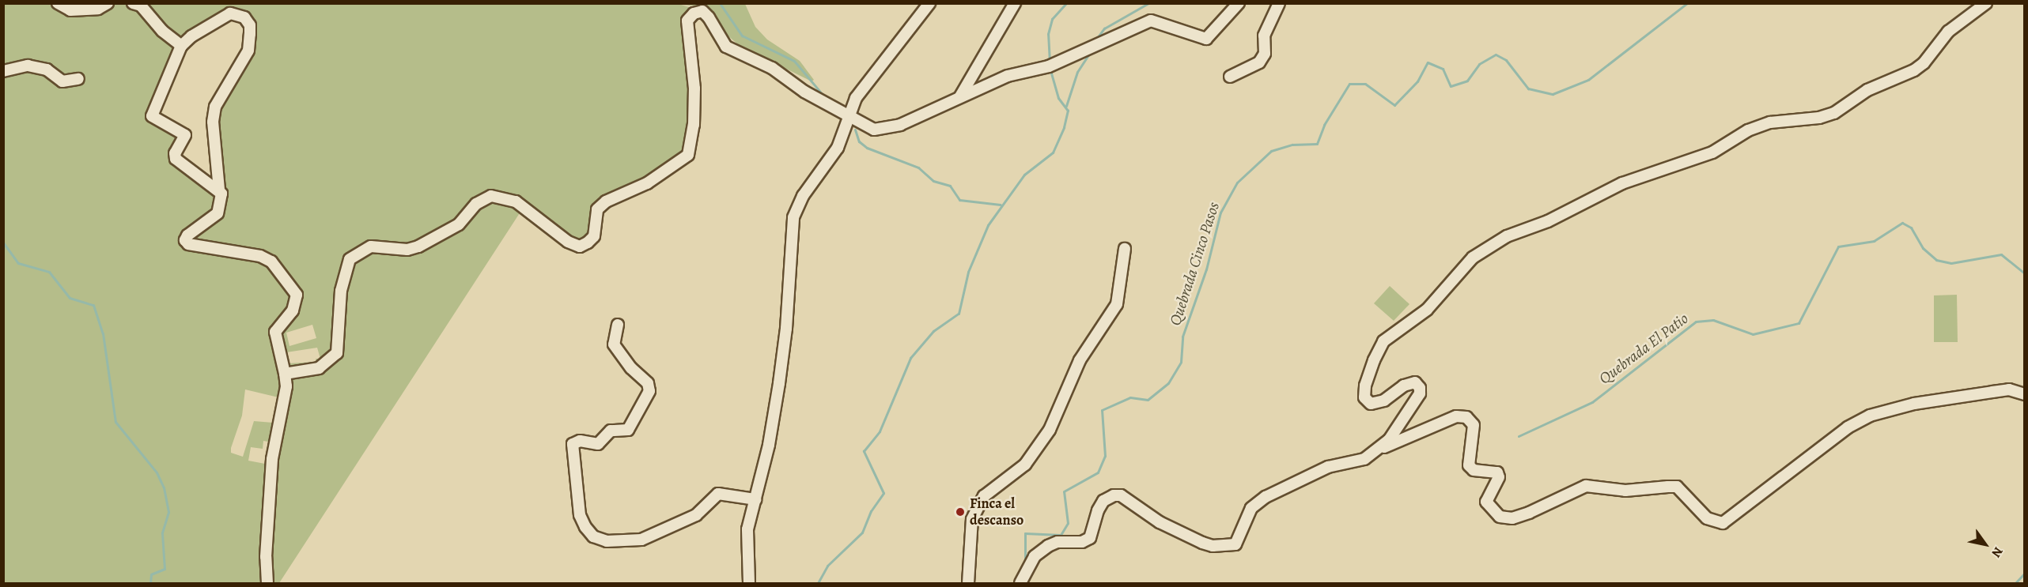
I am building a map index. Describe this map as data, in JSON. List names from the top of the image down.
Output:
{
  "water": ["Quebrada Cinco Pasos", "Quebrada El Patio"],
  "places": ["Finca el descanso"],
  "north": "bottom right"
}
